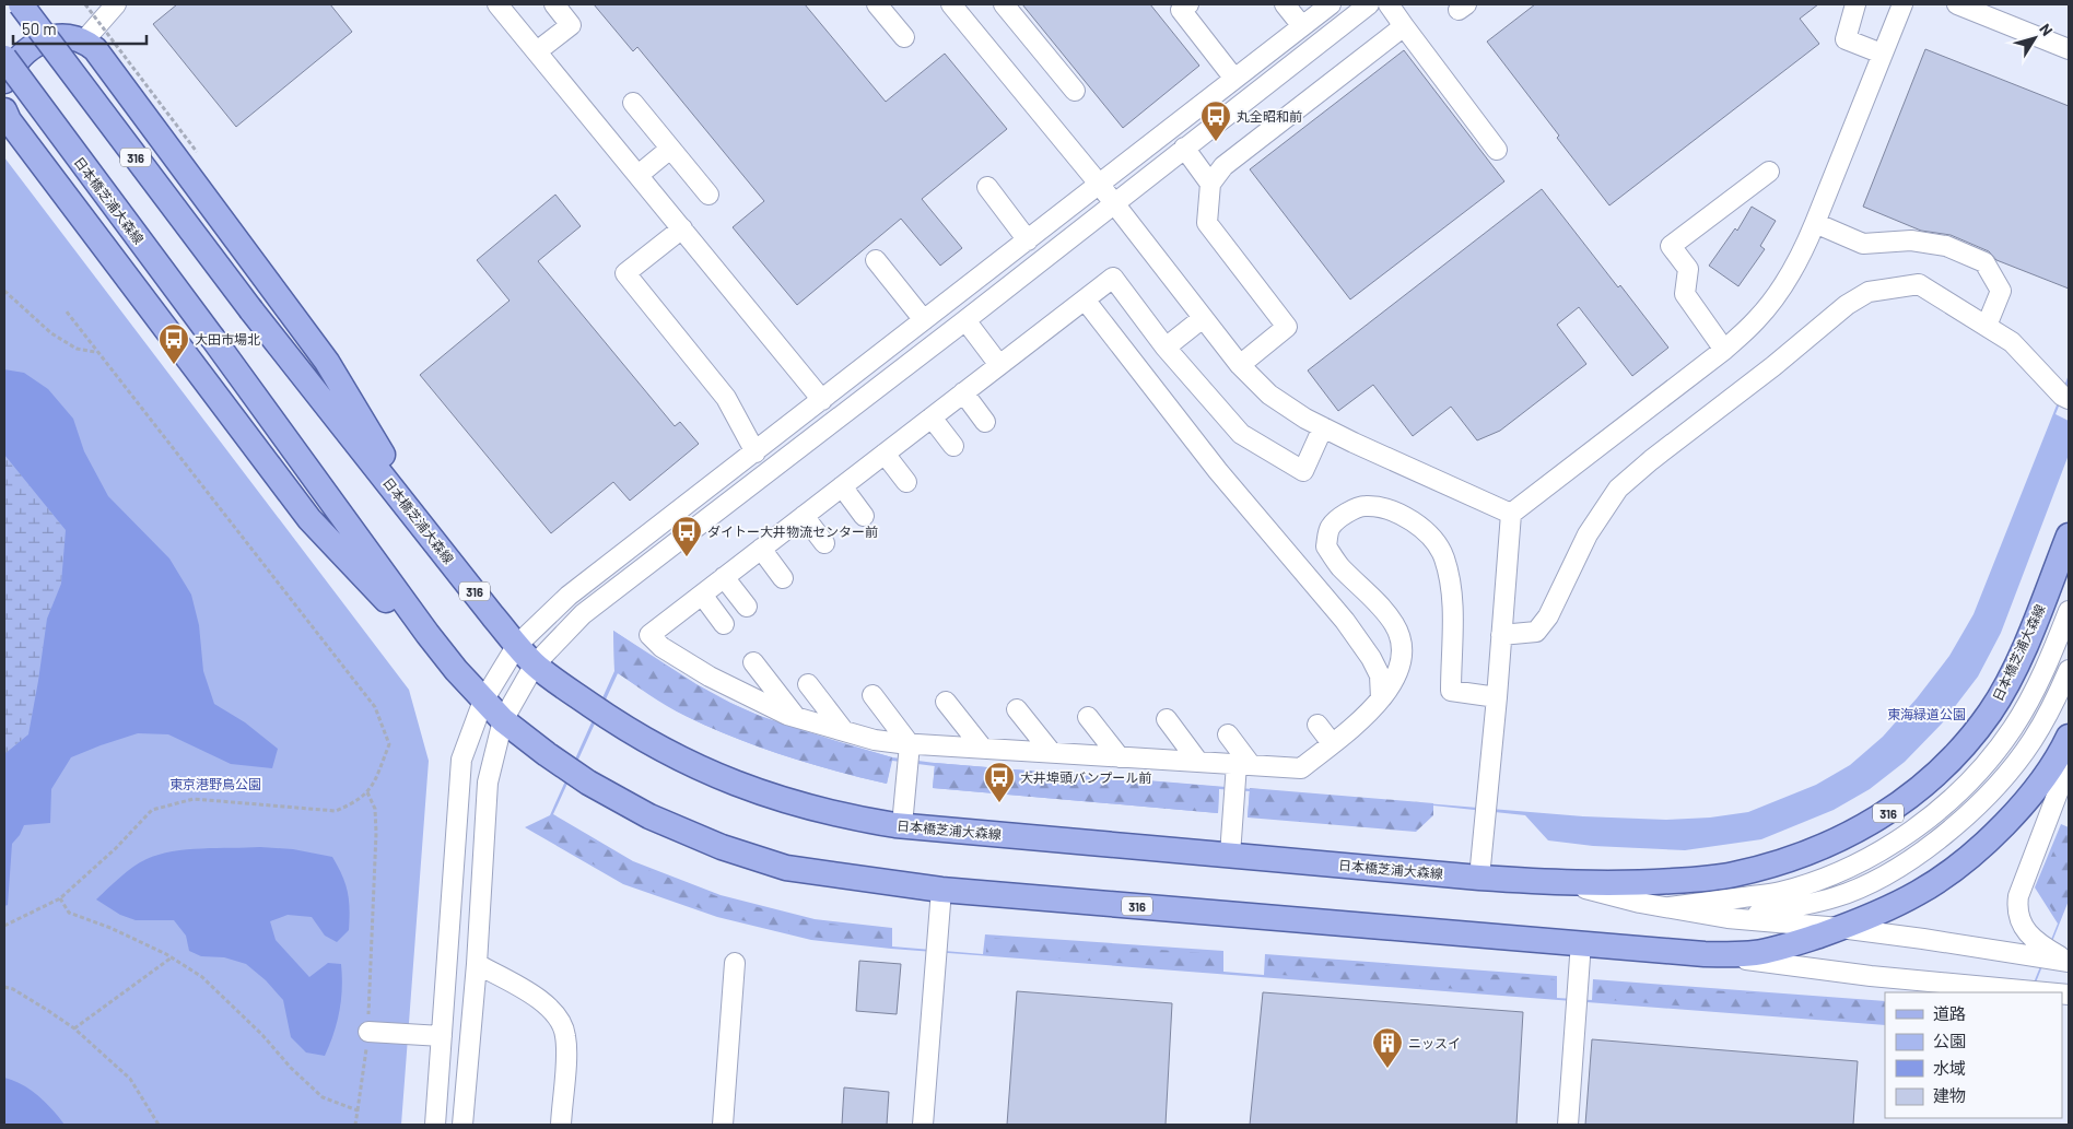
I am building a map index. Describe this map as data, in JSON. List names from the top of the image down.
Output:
{
  "streets": {
    "main road": ["316", "日本橋芝浦大森線"]
  },
  "parks": ["東海緑道公園", "東京港野鳥公園"],
  "places": {
    "bus stop": [
      "丸全昭和前",
      "大田市場北",
      "ダイトー大井物流センター前",
      "大井埠頭バンプール前"
    ],
    "building": ["ニッスイ"]
  },
  "legend": [
    "道路",
    "公園",
    "水域",
    "建物"
  ],
  "scale_bar": "50 m",
  "north": "top right"
}
